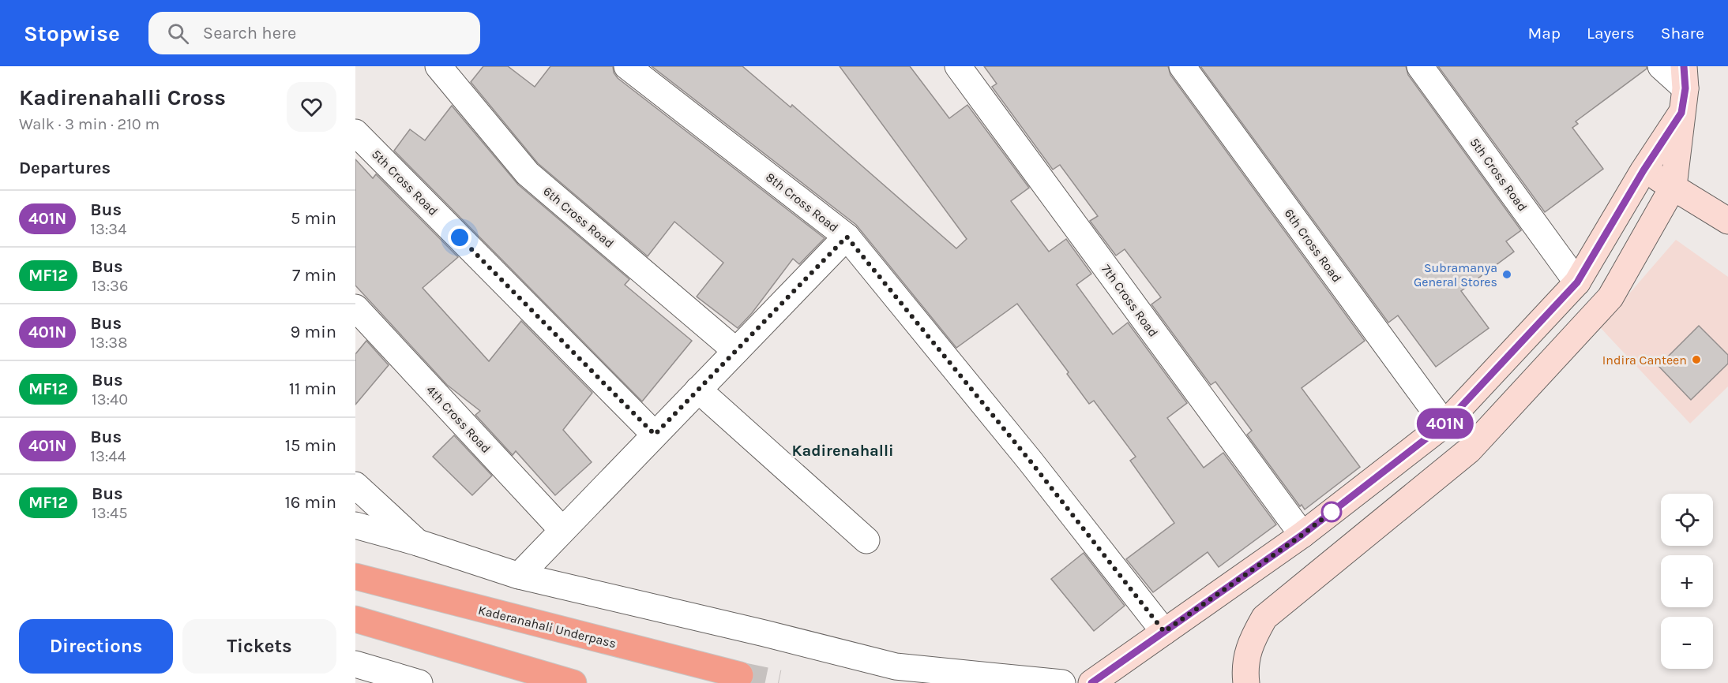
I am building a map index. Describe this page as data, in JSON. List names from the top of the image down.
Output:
{
  "streets": {
    "highway": ["Kaderanahali Underpass"],
    "street": [
      "5th Cross Road",
      "8th Cross Road",
      "6th Cross Road",
      "7th Cross Road",
      "4th Cross Road"
    ]
  },
  "districts": ["Kadirenahalli"],
  "places": ["Subramanya General Stores", "Indira Canteen"],
  "lines": ["bus line 401N"],
  "page": {
    "header": "Stopwise",
    "search": "Search here",
    "nav": ["Map", "Layers", "Share"],
    "heading": [
      ["Kadirenahalli Cross", "Walk · 3 min · 210 m"],
      "Departures"
    ],
    "on_map": "401N",
    "list": [
      {
        "mark": "401N",
        "name": "Bus",
        "note": "13:34",
        "value": "5 min"
      },
      {
        "mark": "MF12",
        "name": "Bus",
        "note": "13:36",
        "value": "7 min"
      },
      {
        "mark": "401N",
        "name": "Bus",
        "note": "13:38",
        "value": "9 min"
      },
      {
        "mark": "MF12",
        "name": "Bus",
        "note": "13:40",
        "value": "11 min"
      },
      {
        "mark": "401N",
        "name": "Bus",
        "note": "13:44",
        "value": "15 min"
      },
      {
        "mark": "MF12",
        "name": "Bus",
        "note": "13:45",
        "value": "16 min"
      }
    ],
    "map_buttons": ["+", "−"],
    "buttons": ["Directions", "Tickets"]
  }
}
